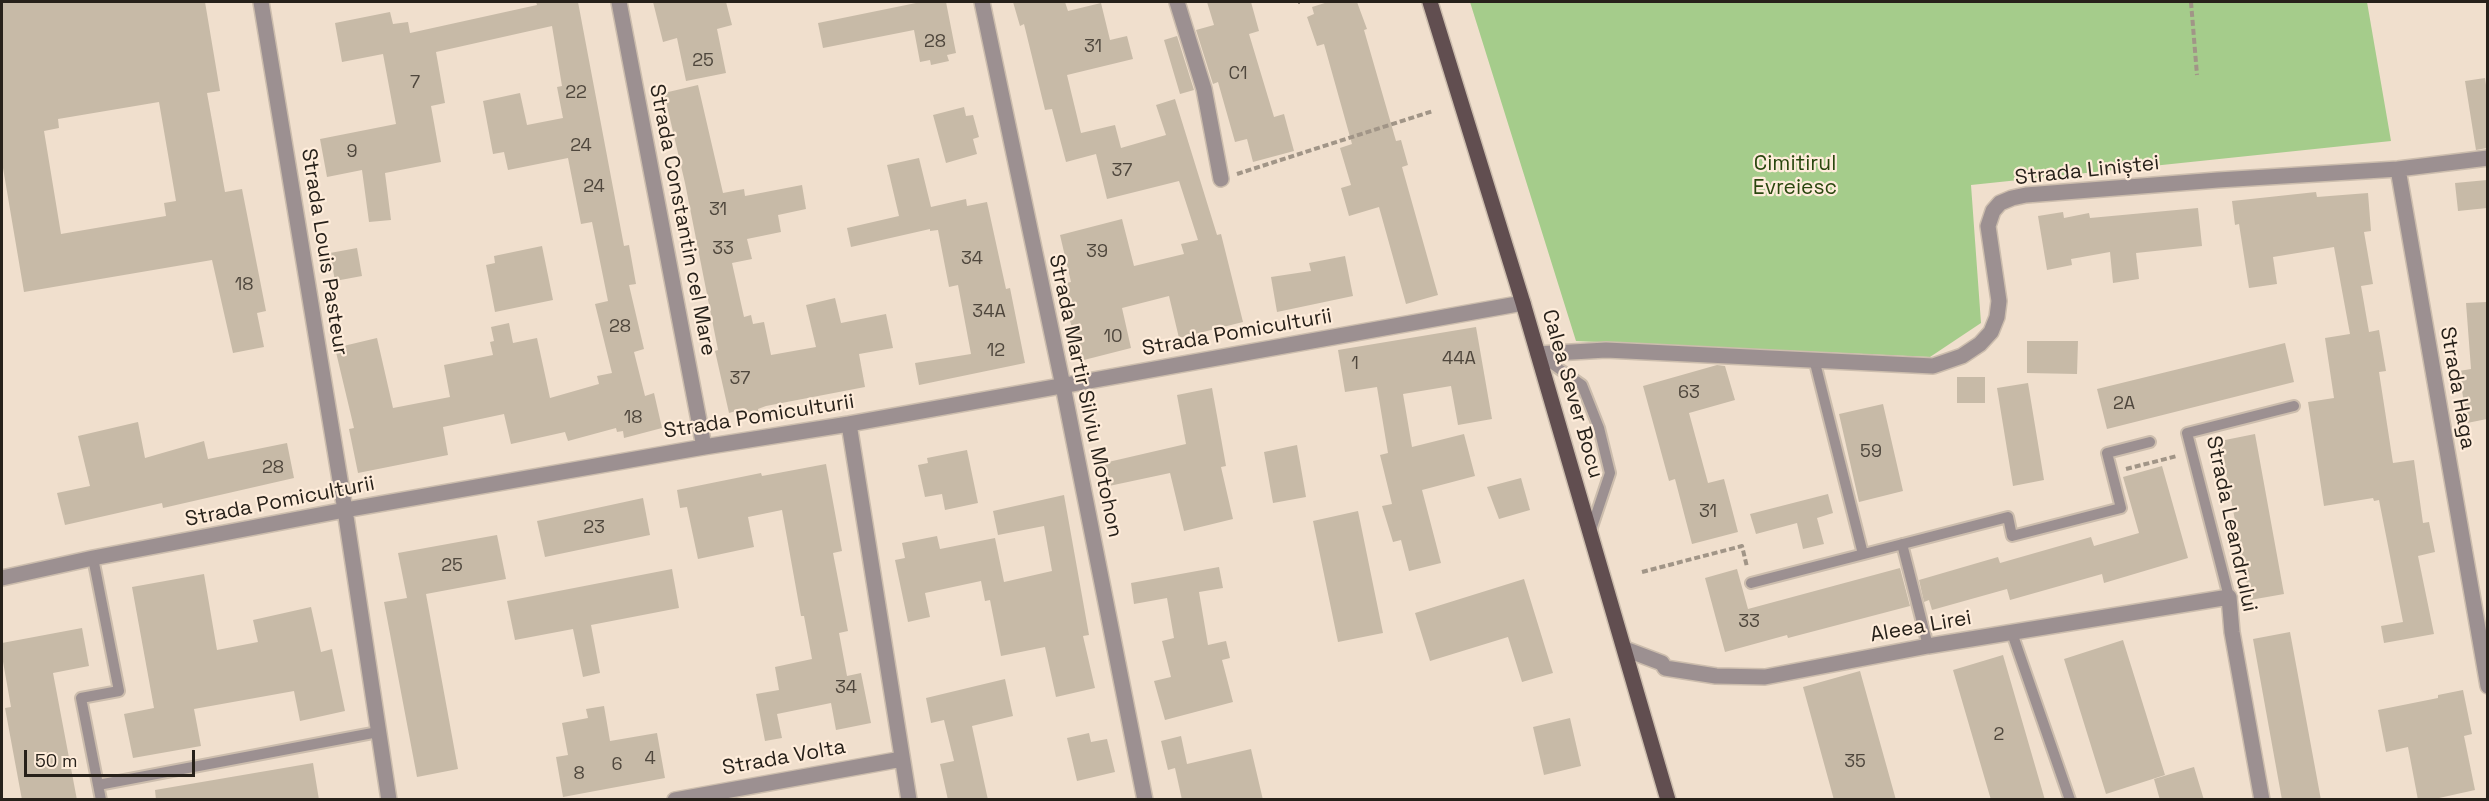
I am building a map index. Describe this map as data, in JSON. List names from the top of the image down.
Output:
{
  "streets": {
    "main road": ["Calea Sever Bocu"],
    "street": [
      "Strada Liniștei",
      "Strada Constantin cel Mare",
      "Strada Louis Pasteur",
      "Strada Pomiculturii",
      "Strada Haga",
      "Strada Martir Silviu Motohon",
      "Strada Leandrului",
      "Aleea Lirei",
      "Strada Volta"
    ]
  },
  "crossings": [
    ["Strada Liniștei", "Strada Haga"],
    ["Strada Liniștei", "Calea Sever Bocu"],
    ["Strada Constantin cel Mare", "Strada Pomiculturii"],
    ["Strada Louis Pasteur", "Strada Pomiculturii"],
    ["Strada Pomiculturii", "Calea Sever Bocu"],
    ["Strada Pomiculturii", "Strada Martir Silviu Motohon"],
    ["Calea Sever Bocu", "Aleea Lirei"],
    ["Strada Leandrului", "Aleea Lirei"]
  ],
  "parks": ["Cimitirul Evreiesc"],
  "house_numbers": [
    "28",
    "31",
    "25",
    "C1",
    "7",
    "22",
    "24",
    "9",
    "37",
    "24",
    "31",
    "33",
    "39",
    "34",
    "18",
    "34A",
    "28",
    "10",
    "12",
    "44A",
    "1",
    "37",
    "63",
    "2A",
    "18",
    "59",
    "28",
    "31",
    "23",
    "25",
    "33",
    "34",
    "2",
    "4",
    "35",
    "6",
    "8"
  ],
  "scale_bar": "50 m"
}
